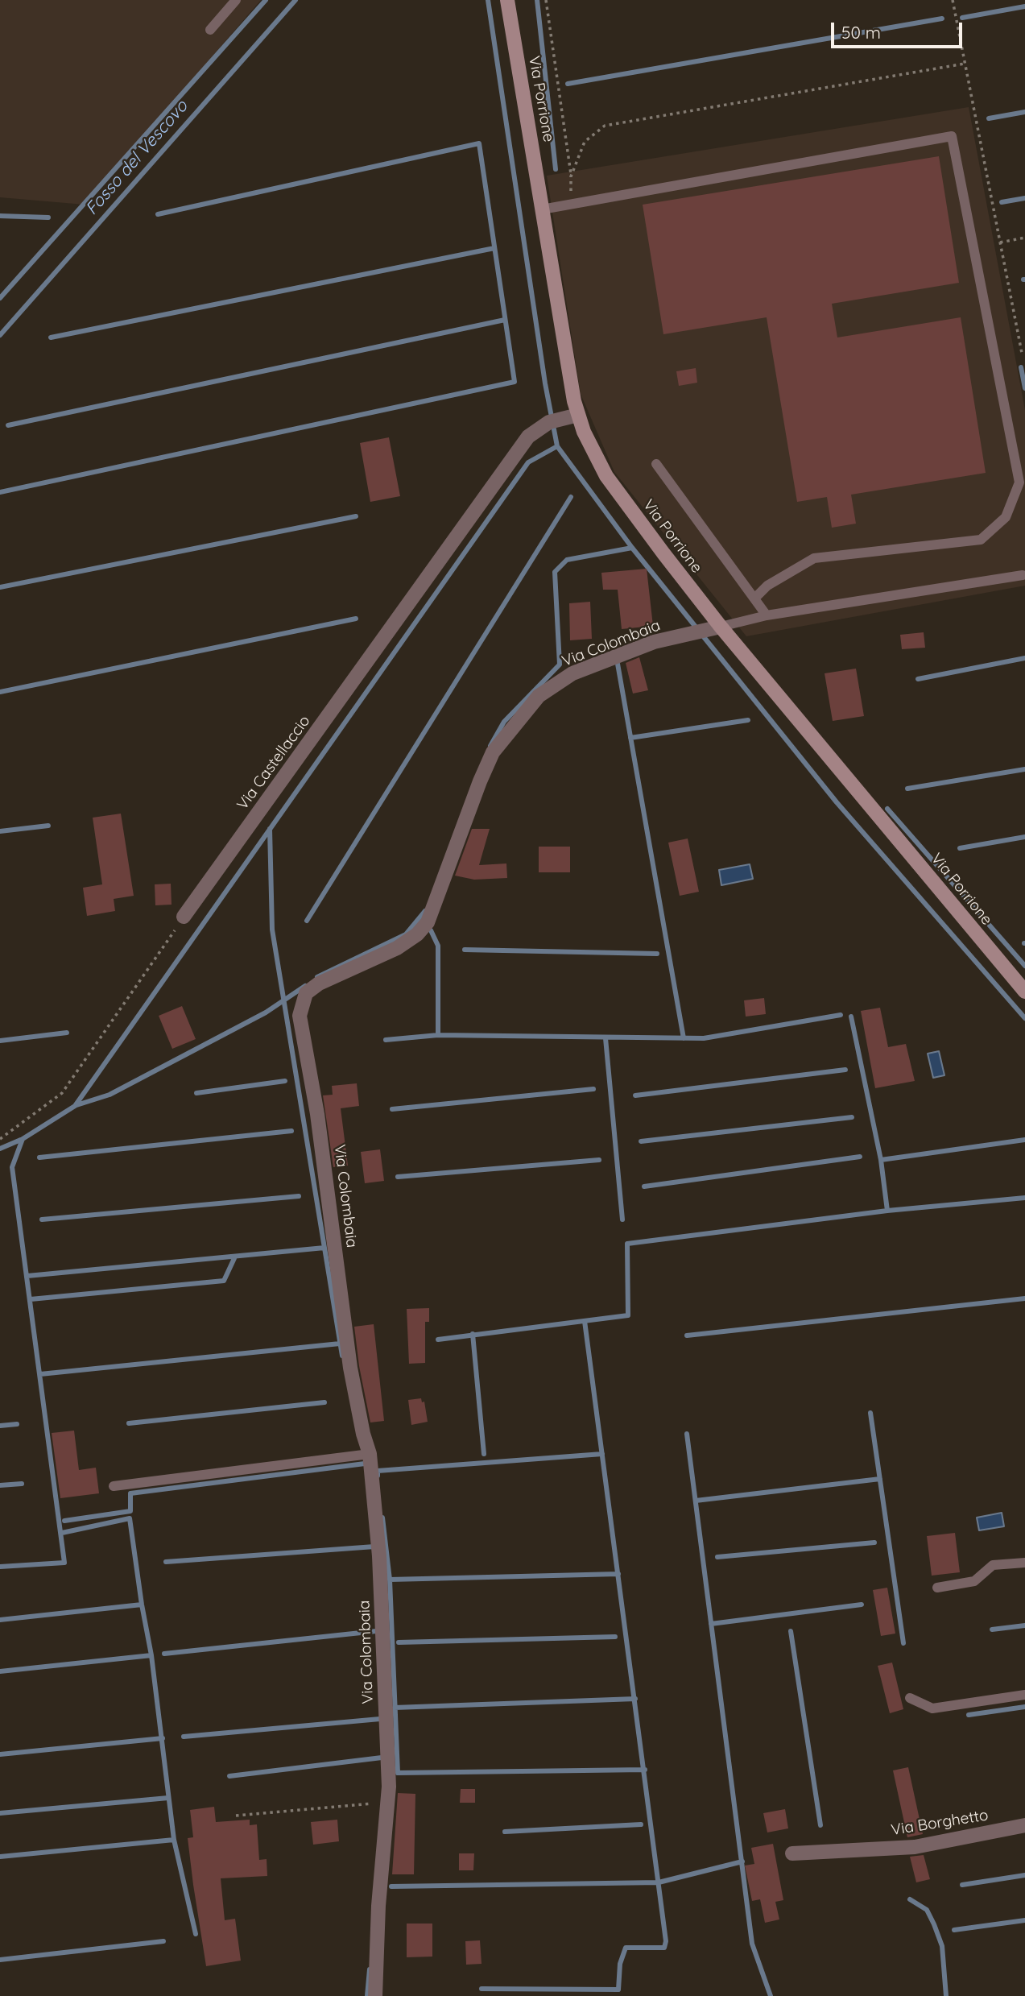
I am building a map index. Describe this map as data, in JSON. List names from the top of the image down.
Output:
{
  "streets": {
    "street": [
      "Via Porrione",
      "Via Colombaia",
      "Via Castellaccio",
      "Via Borghetto"
    ]
  },
  "crossings": [
    ["Via Porrione", "Via Colombaia"],
    ["Via Porrione", "Via Castellaccio"]
  ],
  "water": ["Fosso del Vescovo"],
  "scale_bar": "50 m"
}
